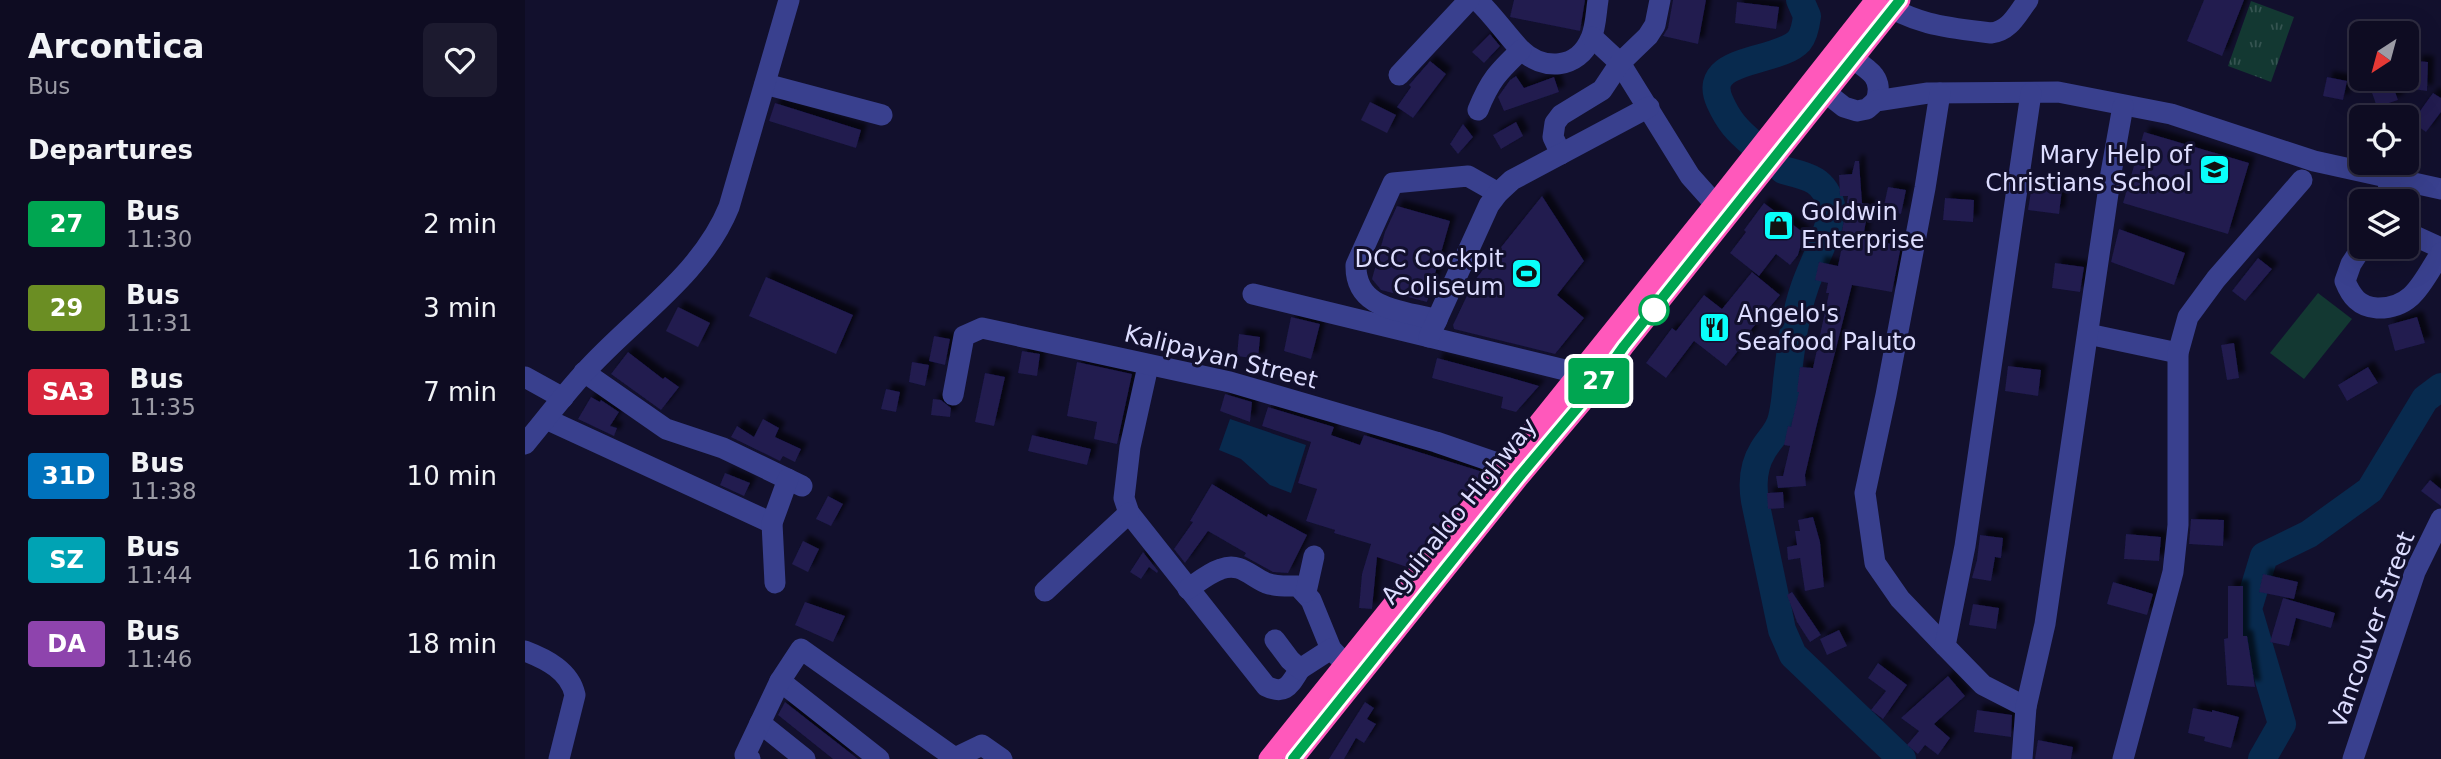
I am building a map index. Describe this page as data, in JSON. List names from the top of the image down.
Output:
{
  "streets": {
    "highway": ["Aguinaldo Highway"],
    "street": ["Kalipayan Street", "Vancouver Street"]
  },
  "crossings": [
    ["Kalipayan Street", "Aguinaldo Highway"]
  ],
  "places": {
    "school or university": ["Mary Help of Christians School"],
    "shop": ["Goldwin Enterprise"],
    "sports": ["DCC Cockpit Coliseum"],
    "restaurant": ["Angelo's Seafood Paluto"]
  },
  "lines": ["bus line 27"],
  "north": "bottom left",
  "page": {
    "heading": [
      ["Arcontica", "Bus"],
      "Departures"
    ],
    "on_map": "27",
    "list": [
      {
        "mark": "27",
        "name": "Bus",
        "note": "11:30",
        "value": "2 min"
      },
      {
        "mark": "29",
        "name": "Bus",
        "note": "11:31",
        "value": "3 min"
      },
      {
        "mark": "SA3",
        "name": "Bus",
        "note": "11:35",
        "value": "7 min"
      },
      {
        "mark": "31D",
        "name": "Bus",
        "note": "11:38",
        "value": "10 min"
      },
      {
        "mark": "SZ",
        "name": "Bus",
        "note": "11:44",
        "value": "16 min"
      },
      {
        "mark": "DA",
        "name": "Bus",
        "note": "11:46",
        "value": "18 min"
      }
    ]
  }
}
